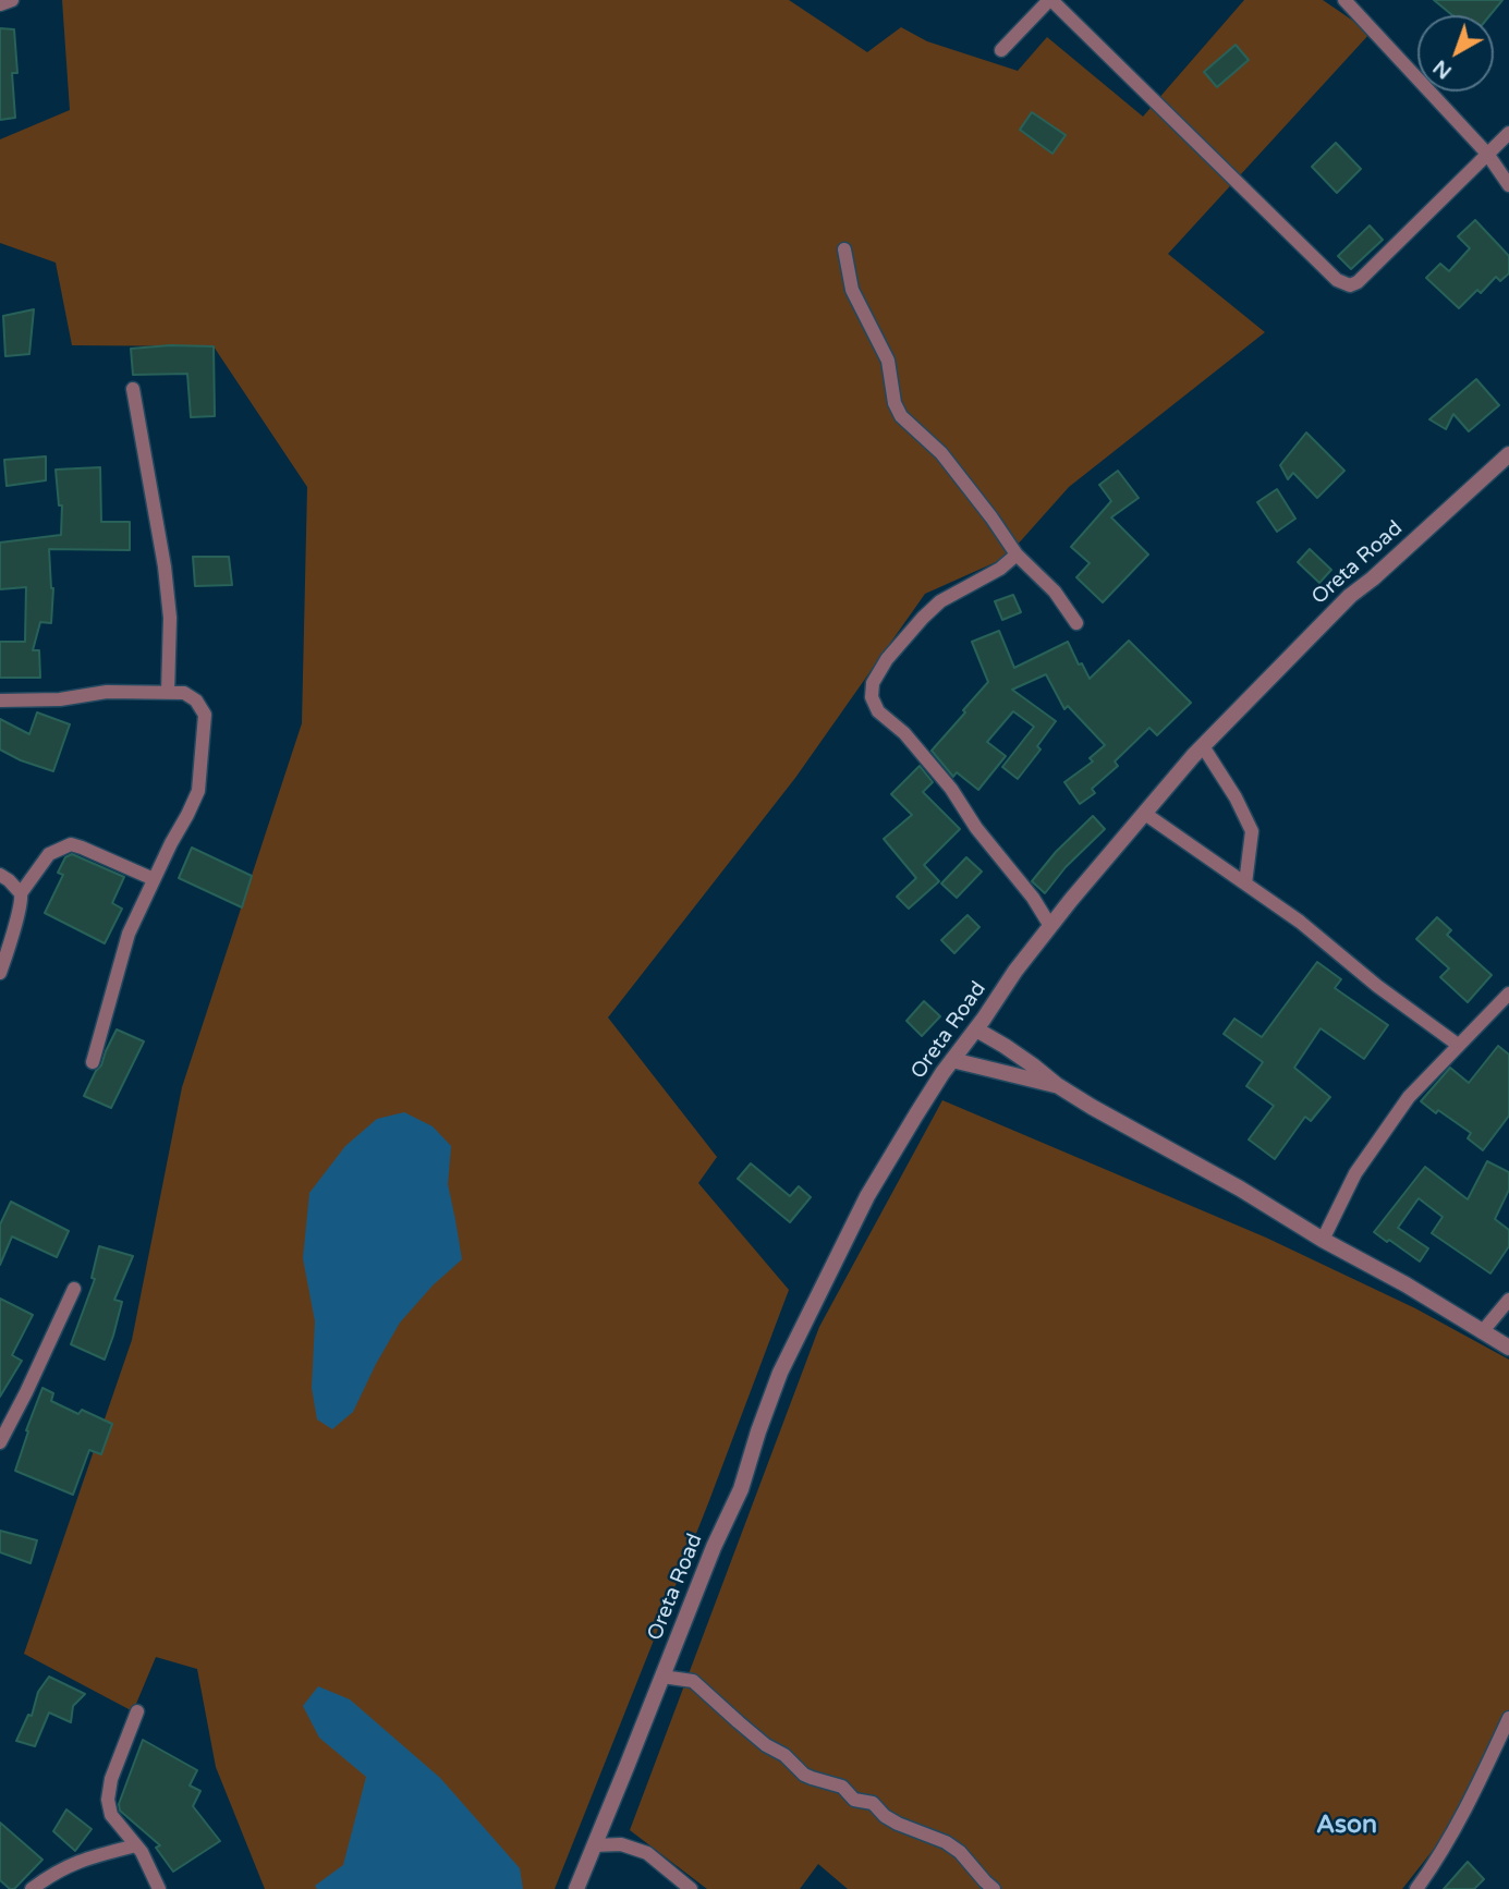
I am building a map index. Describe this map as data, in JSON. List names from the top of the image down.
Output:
{
  "streets": {
    "street": ["Oreta Road"]
  },
  "districts": ["Ason"],
  "north": "bottom left"
}
